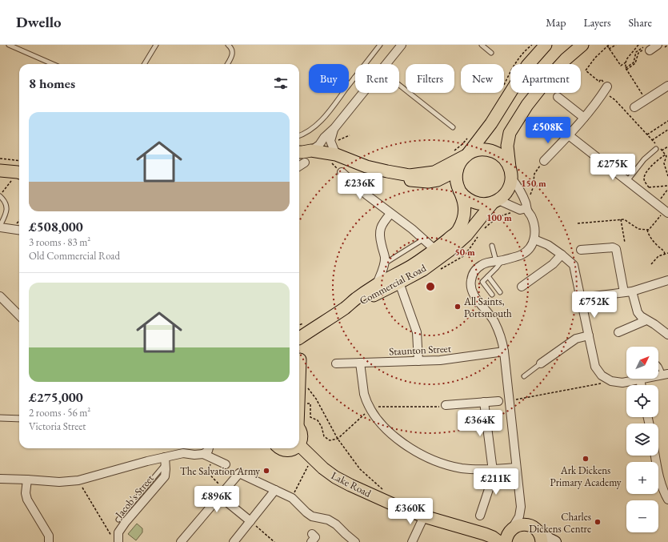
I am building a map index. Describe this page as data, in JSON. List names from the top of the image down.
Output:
{
  "streets": {
    "main road": ["Commercial Road", "Lake Road"],
    "street": ["Staunton Street", "Jacob's Street"]
  },
  "places": [
    "All Saints, Portsmouth",
    "Ark Dickens Primary Academy",
    "The Salvation Army",
    "Charles Dickens Centre"
  ],
  "north": "top right",
  "page": {
    "header": "Dwello",
    "nav": ["Map", "Layers", "Share"],
    "chip": [
      "Buy",
      "Rent",
      "Filters",
      "New",
      "Apartment"
    ],
    "heading": "8 homes",
    "list": [
      {
        "name": "£508,000",
        "note": "3 rooms · 83 m² · Old Commercial Road"
      },
      {
        "name": "£275,000",
        "note": "2 rooms · 56 m² · Victoria Street"
      }
    ],
    "price": [
      "£508K",
      "£275K",
      "£236K",
      "£752K",
      "£364K",
      "£211K",
      "£896K",
      "£360K"
    ],
    "map_buttons": ["+", "−"]
  },
  "rings": ["150 m", "100 m", "50 m"]
}
